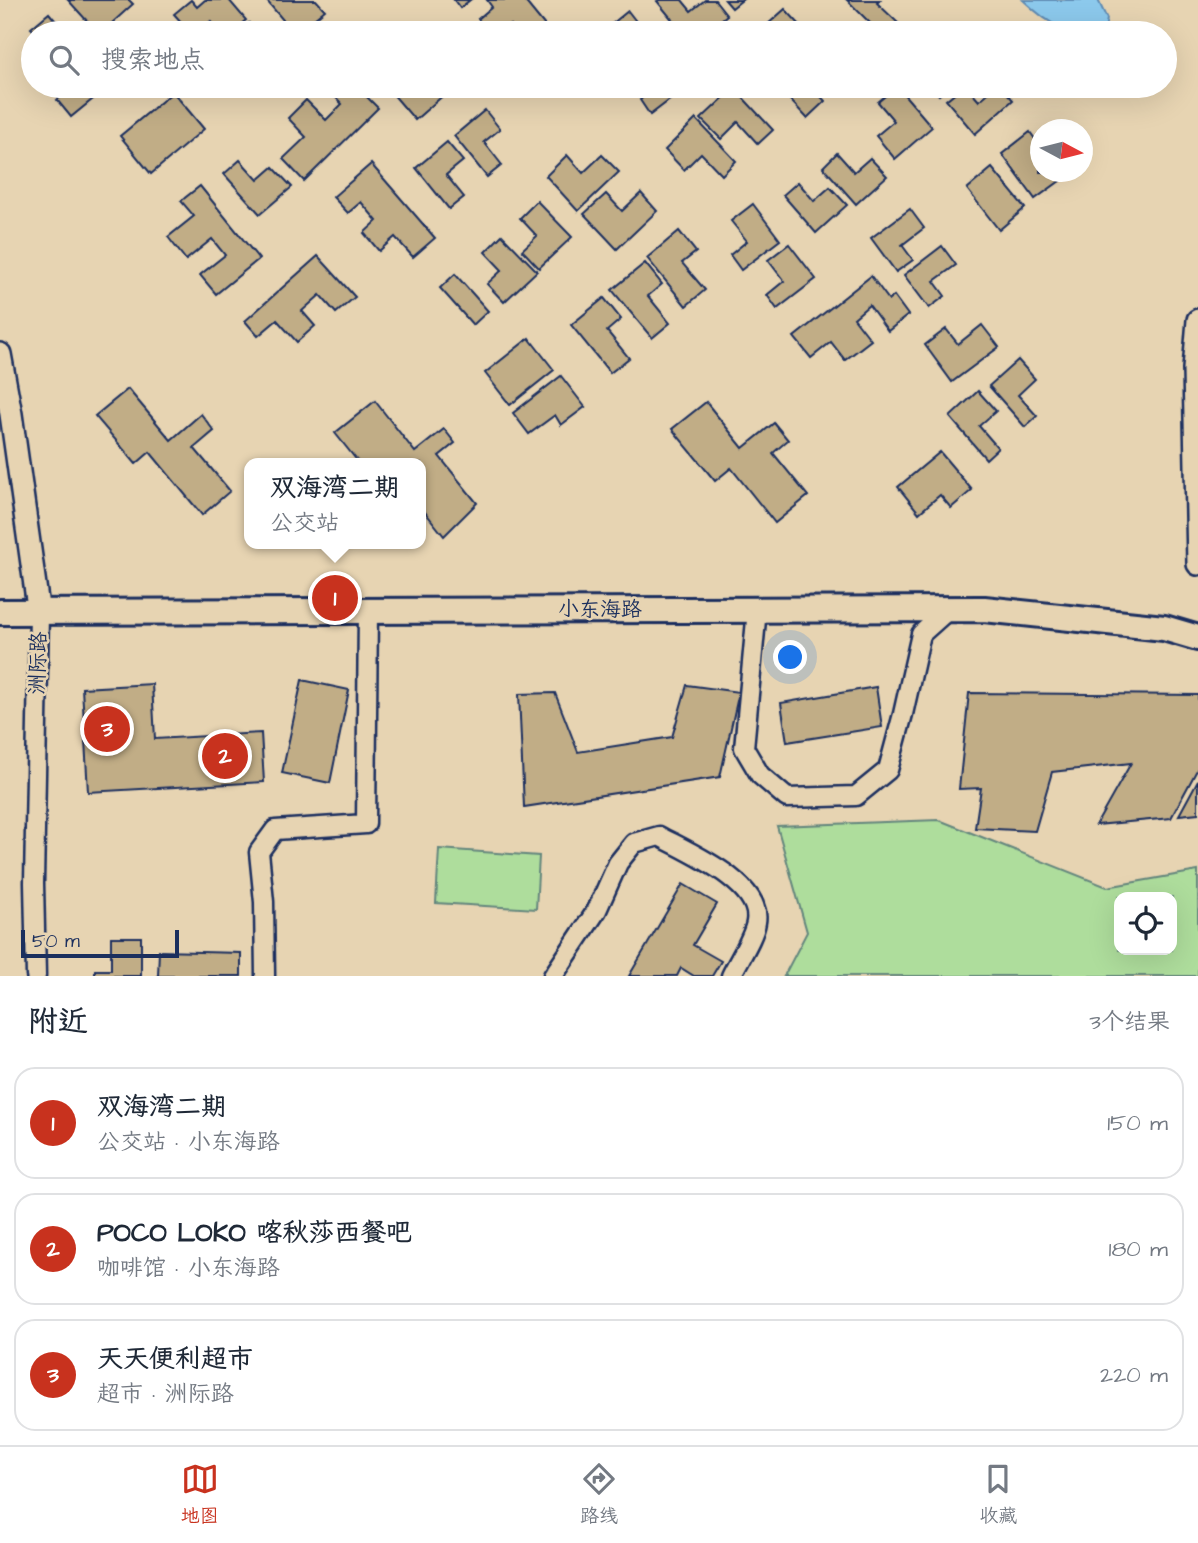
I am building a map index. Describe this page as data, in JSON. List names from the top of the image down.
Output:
{
  "streets": {
    "main road": ["小东海路"],
    "street": ["洲际路"]
  },
  "crossings": [
    ["小东海路", "洲际路"]
  ],
  "scale_bar": "50 m",
  "north": "right",
  "page": {
    "search": "搜索地点",
    "popup": ["双海湾二期", "公交站"],
    "pins": ["1", "3", "2"],
    "scale": "50 m",
    "heading": ["附近", "3个结果"],
    "list": [
      {
        "mark": "1",
        "name": "双海湾二期",
        "note": "公交站 · 小东海路",
        "value": "150 m"
      },
      {
        "mark": "2",
        "name": "POCO LOKO 喀秋莎西餐吧",
        "note": "咖啡馆 · 小东海路",
        "value": "180 m"
      },
      {
        "mark": "3",
        "name": "天天便利超市",
        "note": "超市 · 洲际路",
        "value": "220 m"
      }
    ],
    "nav": ["地图", "路线", "收藏"]
  }
}
